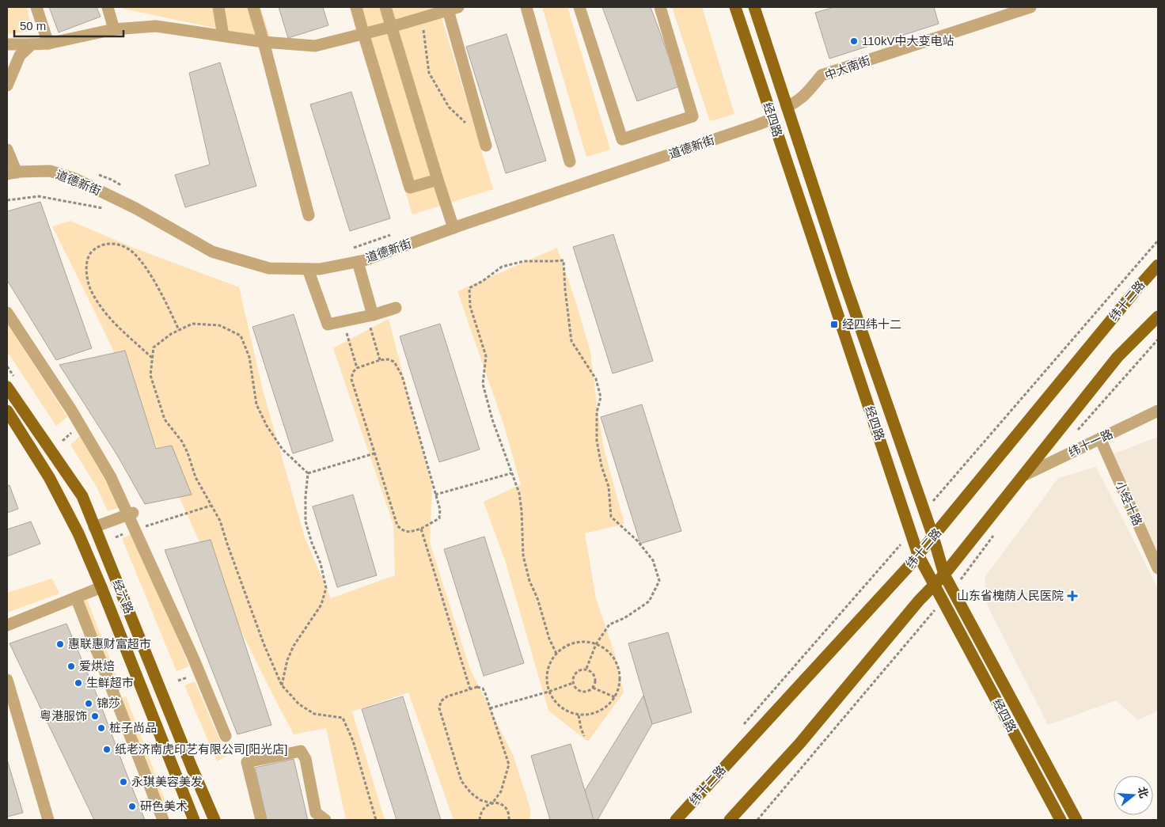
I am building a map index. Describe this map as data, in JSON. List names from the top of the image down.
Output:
{
  "streets": {
    "main road": ["经四路", "纬十二路", "经六路"],
    "street": [
      "中大南街",
      "道德新街",
      "纬十一路",
      "小经十路"
    ]
  },
  "crossings": [
    ["中大南街", "经四路"],
    ["经四路", "道德新街"],
    ["经四路", "纬十二路"],
    ["纬十一路", "小经十路"]
  ],
  "places": {
    "other": [
      "110kV中大变电站",
      "惠联惠财富超市",
      "爱烘焙",
      "生鲜超市",
      "锦莎",
      "粤港服饰",
      "桩子尚品",
      "纸老济南虎印艺有限公司[阳光店]",
      "永琪美容美发",
      "研色美术"
    ],
    "transit": ["经四纬十二"],
    "health": ["山东省槐荫人民医院"]
  },
  "scale_bar": "50 m",
  "north": "right"
}
